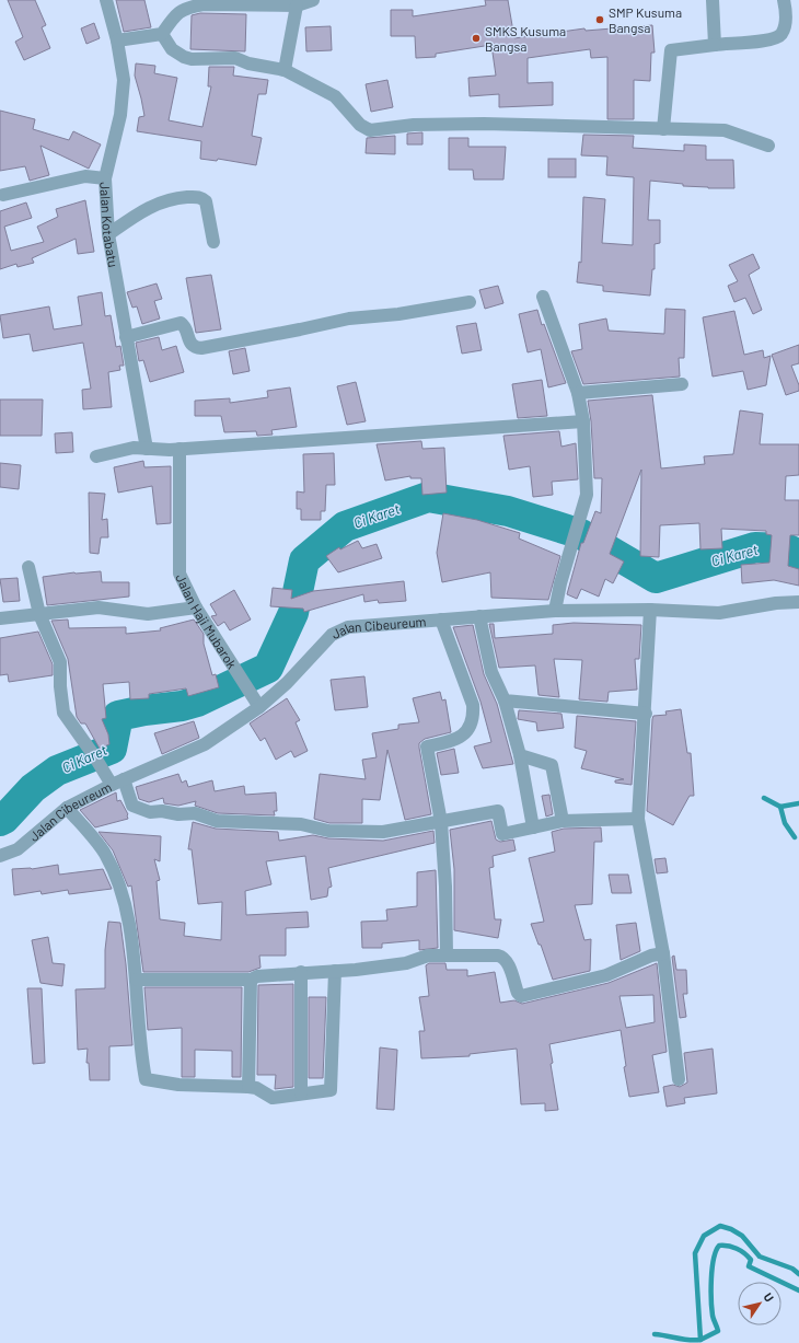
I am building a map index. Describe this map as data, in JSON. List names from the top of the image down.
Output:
{
  "streets": {
    "street": ["Jalan Kotabatu", "Jalan Haji Mubarok", "Jalan Cibeureum"]
  },
  "crossings": [
    ["Jalan Haji Mubarok", "Jalan Cibeureum"]
  ],
  "water": ["Ci Karet"],
  "places": ["SMP Kusuma Bangsa", "SMKS Kusuma Bangsa"],
  "north": "top right"
}
